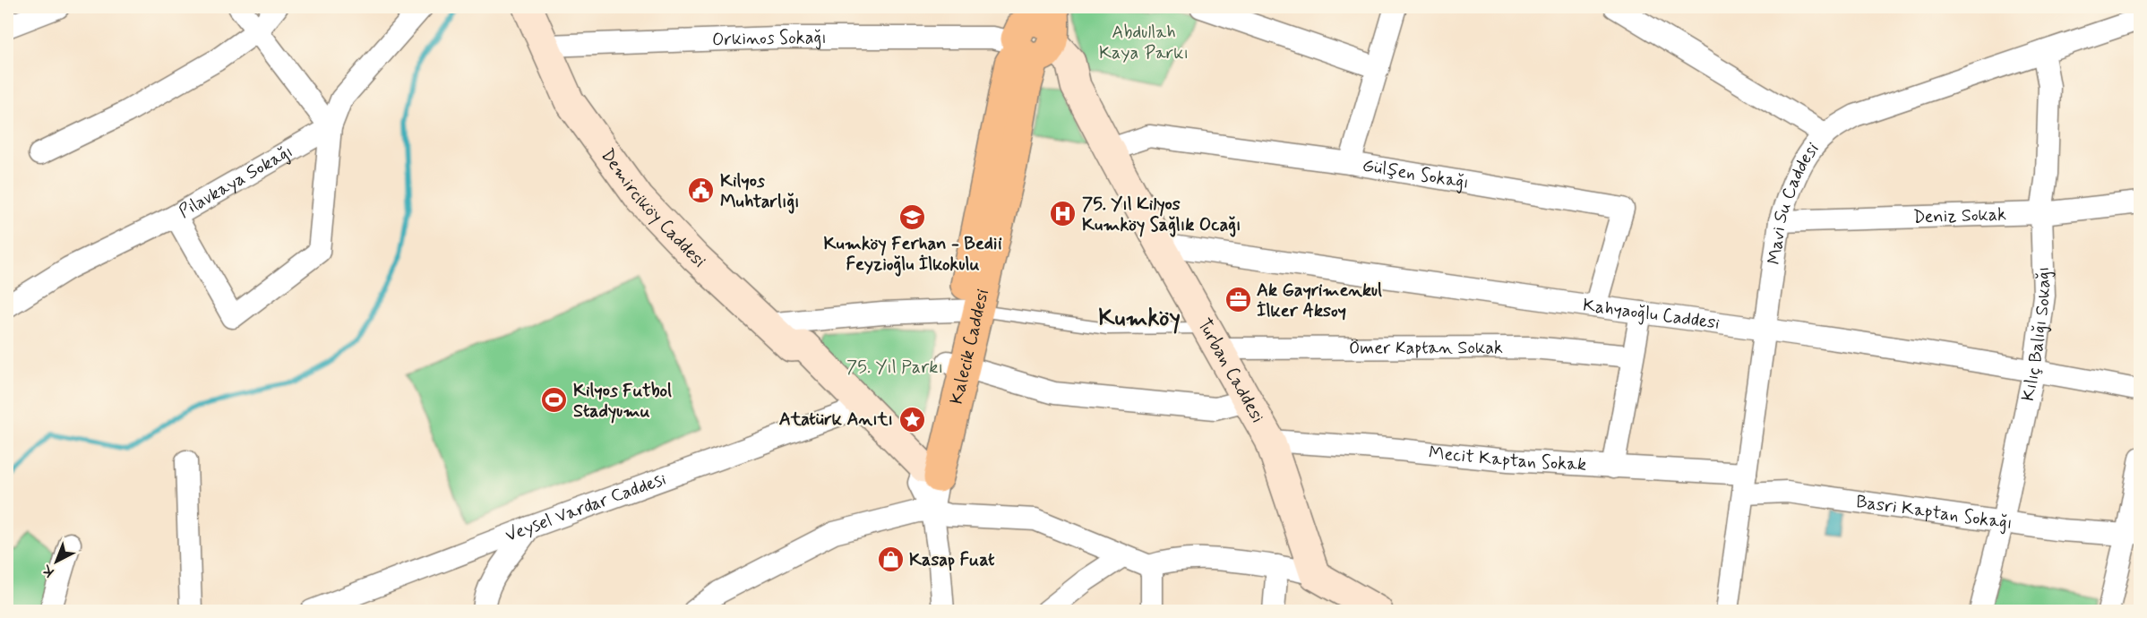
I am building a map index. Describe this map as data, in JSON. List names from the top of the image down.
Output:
{
  "streets": {
    "main road": ["Demirciköy Caddesi", "Kalecik Caddesi", "Turban Caddesi"],
    "street": [
      "Orkinos Sokağı",
      "Gülşen Sokağı",
      "Pilavkaya Sokağı",
      "Mavi Su Caddesi",
      "Deniz Sokak",
      "Kahyaoğlu Caddesi",
      "Kılıç Balığı Sokağı",
      "Ömer Kaptan Sokak",
      "Mecit Kaptan Sokak",
      "Veysel Vardar Caddesi",
      "Basri Kaptan Sokağı"
    ]
  },
  "crossings": [
    ["Orkinos Sokağı", "Demirciköy Caddesi"],
    ["Orkinos Sokağı", "Kalecik Caddesi"],
    ["Orkinos Sokağı", "Turban Caddesi"],
    ["Gülşen Sokağı", "Kahyaoğlu Caddesi"],
    ["Gülşen Sokağı", "Turban Caddesi"],
    ["Mavi Su Caddesi", "Deniz Sokak"],
    ["Mavi Su Caddesi", "Kahyaoğlu Caddesi"],
    ["Mavi Su Caddesi", "Kılıç Balığı Sokağı"],
    ["Mavi Su Caddesi", "Mecit Kaptan Sokak"],
    ["Mavi Su Caddesi", "Basri Kaptan Sokağı"],
    ["Demirciköy Caddesi", "Kalecik Caddesi"],
    ["Demirciköy Caddesi", "Veysel Vardar Caddesi"],
    ["Deniz Sokak", "Kılıç Balığı Sokağı"],
    ["Kahyaoğlu Caddesi", "Kılıç Balığı Sokağı"],
    ["Kahyaoğlu Caddesi", "Turban Caddesi"],
    ["Kılıç Balığı Sokağı", "Basri Kaptan Sokağı"],
    ["Kalecik Caddesi", "Turban Caddesi"],
    ["Ömer Kaptan Sokak", "Turban Caddesi"],
    ["Turban Caddesi", "Mecit Kaptan Sokak"],
    ["Mecit Kaptan Sokak", "Basri Kaptan Sokağı"]
  ],
  "districts": ["Kumköy"],
  "parks": ["Abdullah Kaya Parkı", "75. Yıl Parkı"],
  "places": {
    "public building": ["Kilyos Muhtarlığı"],
    "hospital": ["75. Yıl Kilyos Kumköy Sağlık Ocağı"],
    "school or university": ["Kumköy Ferhan - Bedii Feyzioğlu İlkokulu"],
    "office": ["Ak Gayrimenkul İlker Aksoy"],
    "sports": ["Kilyos Futbol Stadyumu"],
    "place": ["Atatürk Anıtı"],
    "shop": ["Kasap Fuat"]
  },
  "north": "bottom left"
}
